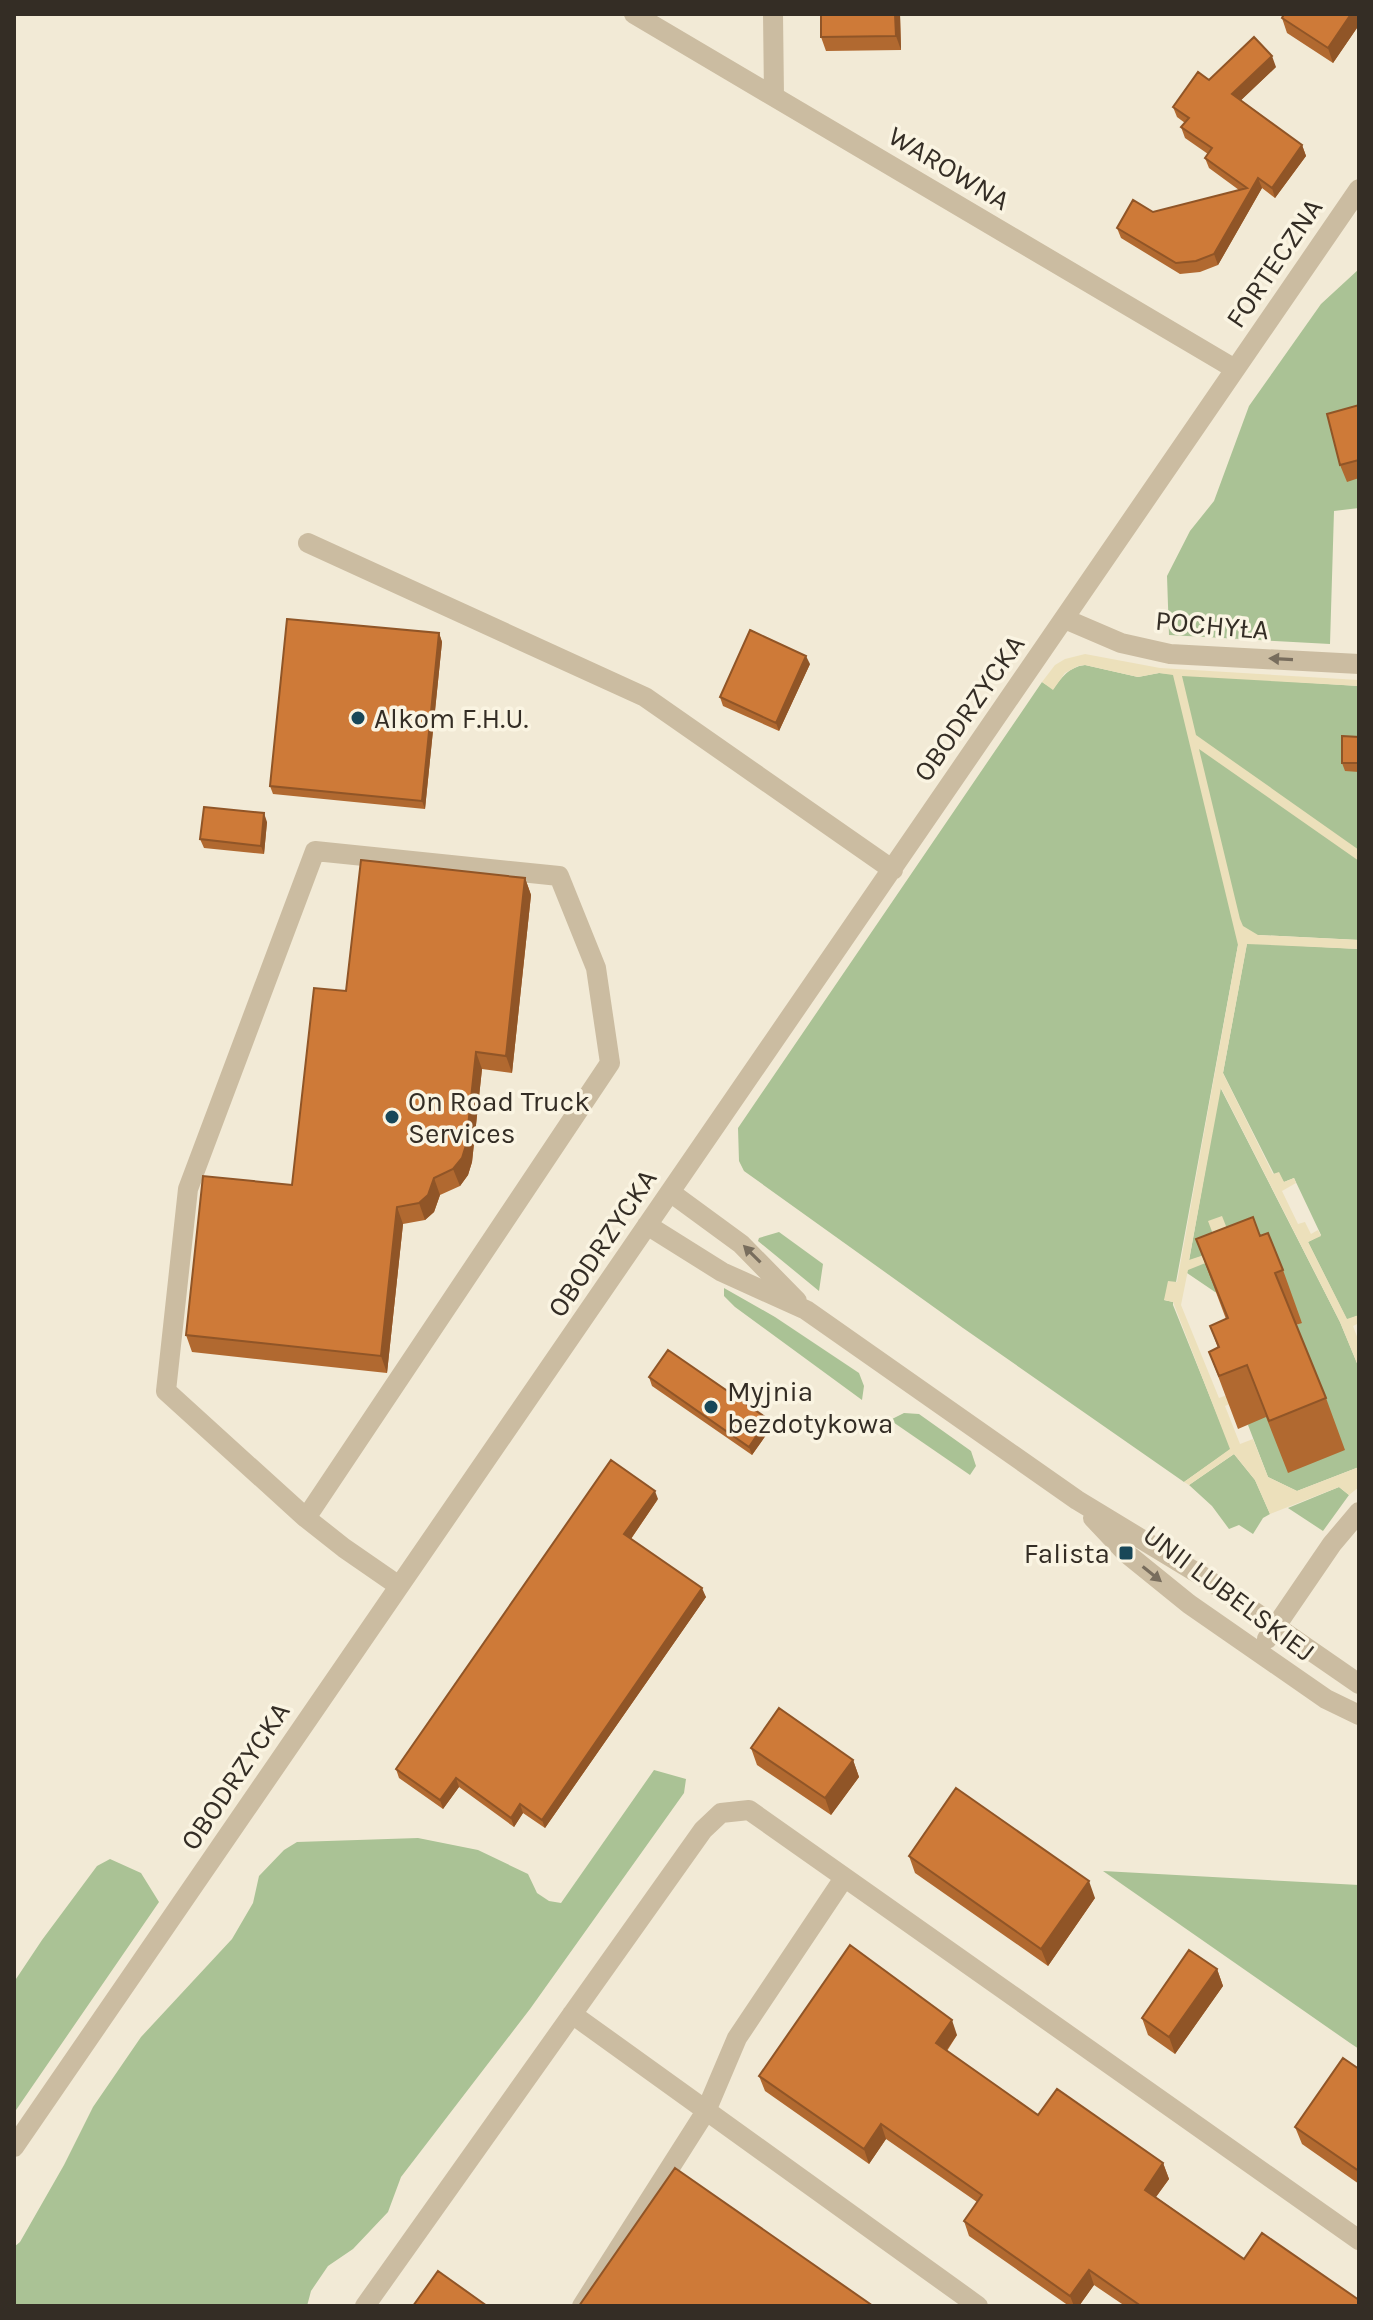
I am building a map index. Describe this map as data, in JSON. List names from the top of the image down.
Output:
{
  "streets": {
    "street": [
      "WAROWNA",
      "FORTECZNA",
      "POCHYŁA",
      "OBODRZYCKA",
      "UNII LUBELSKIEJ"
    ]
  },
  "crossings": [
    ["WAROWNA", "FORTECZNA"],
    ["WAROWNA", "OBODRZYCKA"],
    ["FORTECZNA", "OBODRZYCKA"],
    ["POCHYŁA", "OBODRZYCKA"],
    ["OBODRZYCKA", "UNII LUBELSKIEJ"]
  ],
  "one_way": ["POCHYŁA"],
  "places": {
    "other": ["Alkom F.H.U.", "On Road Truck Services", "Myjnia bezdotykowa"],
    "transit": ["Falista"]
  }
}
